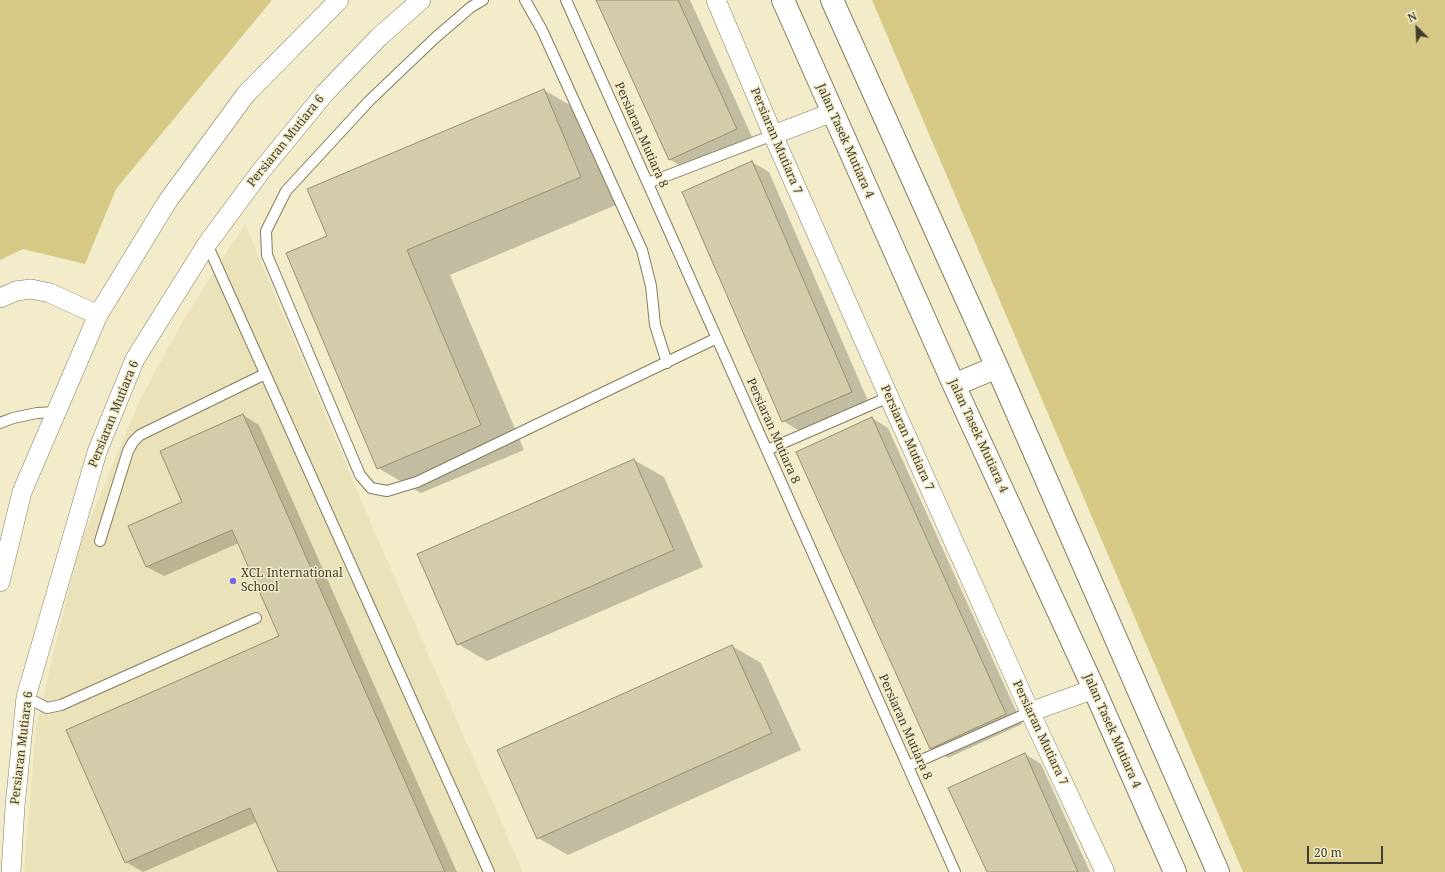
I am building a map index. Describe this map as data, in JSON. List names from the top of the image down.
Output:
{
  "streets": {
    "street": ["Persiaran Mutiara 6", "Persiaran Mutiara 7", "Jalan Tasek Mutiara 4"],
    "lane": ["Persiaran Mutiara 8"]
  },
  "places": ["XCL International School"],
  "scale_bar": "20 m",
  "north": "top left"
}
